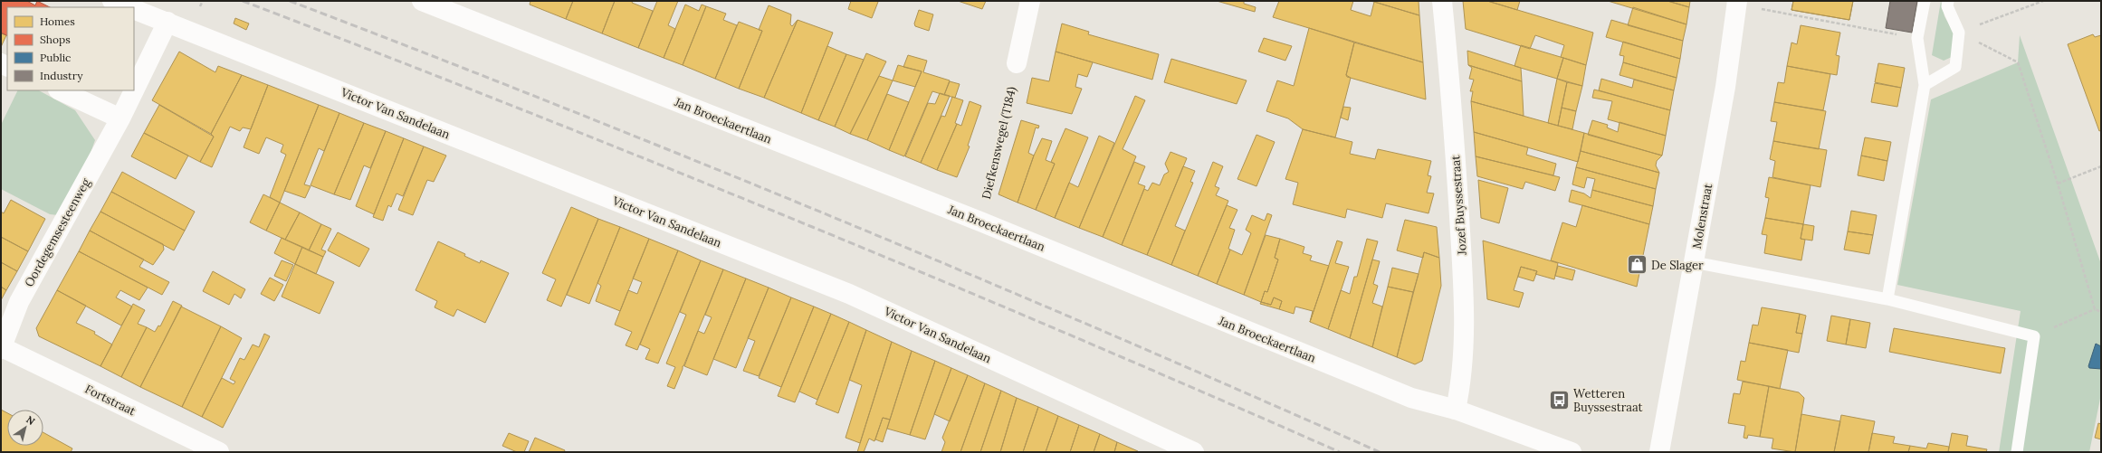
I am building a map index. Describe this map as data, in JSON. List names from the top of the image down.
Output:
{
  "streets": {
    "street": [
      "Victor Van Sandelaan",
      "Jan Broeckaertlaan",
      "Jozef Buyssestraat",
      "Molenstraat",
      "Oordegemsesteenweg",
      "Fortstraat"
    ],
    "path": ["Diefkenswegel (T184)"]
  },
  "crossings": [
    ["Victor Van Sandelaan", "Oordegemsesteenweg"],
    ["Jan Broeckaertlaan", "Diefkenswegel (T184)"],
    ["Jan Broeckaertlaan", "Jozef Buyssestraat"],
    ["Oordegemsesteenweg", "Fortstraat"]
  ],
  "places": {
    "shop": ["De Slager"],
    "bus stop": ["Wetteren Buyssestraat"]
  },
  "legend": [
    "Homes",
    "Shops",
    "Public",
    "Industry"
  ],
  "north": "top right"
}
